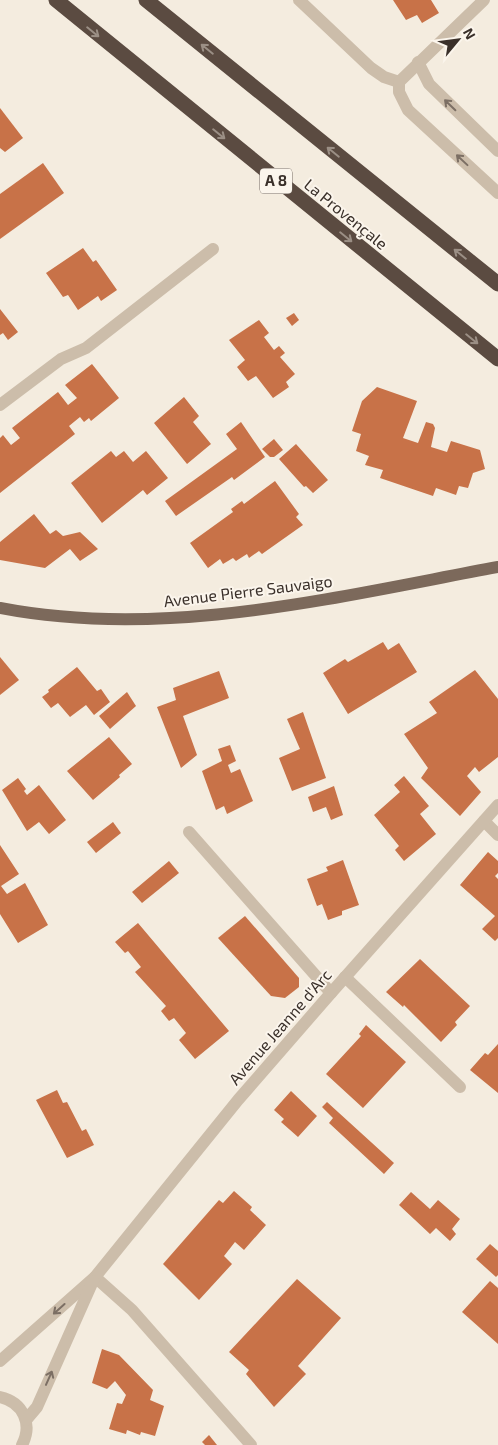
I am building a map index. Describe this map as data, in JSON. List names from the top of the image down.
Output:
{
  "streets": {
    "highway": ["A 8", "La Provençale"],
    "main road": ["Avenue Pierre Sauvaigo"],
    "street": ["Avenue Jeanne d'Arc"]
  },
  "north": "top right"
}
